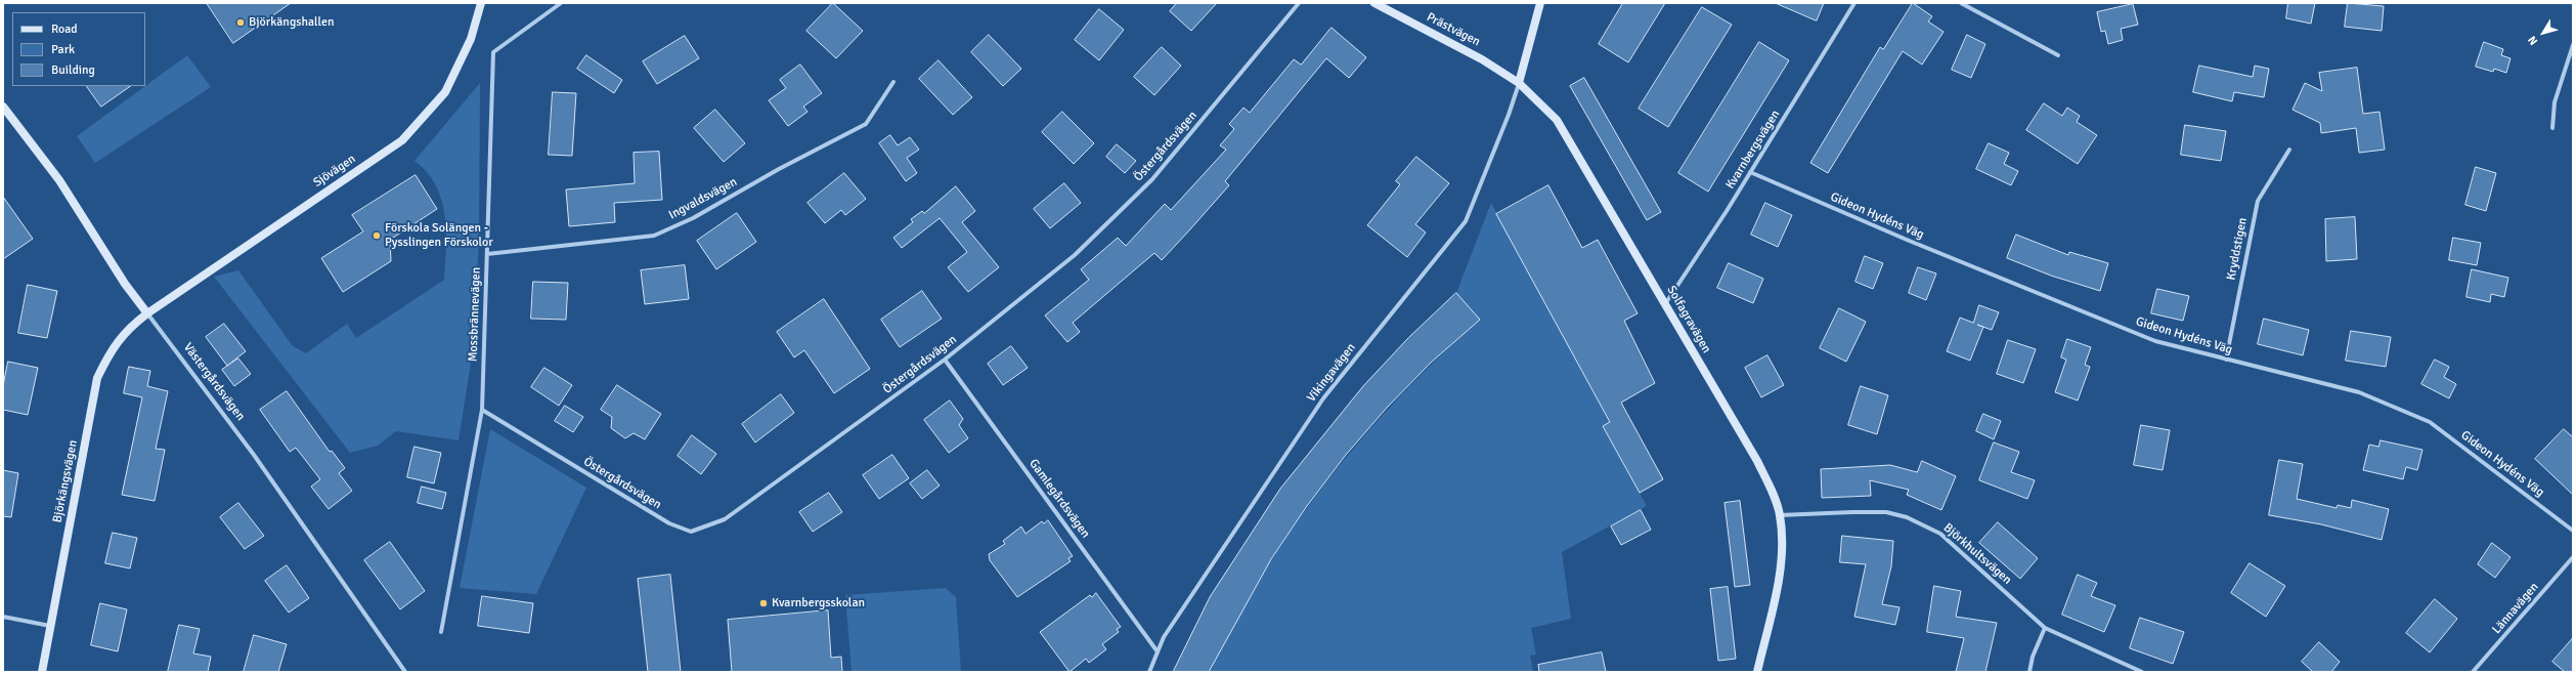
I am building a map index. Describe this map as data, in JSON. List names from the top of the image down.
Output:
{
  "streets": {
    "street": [
      "Prästvägen",
      "Östergårdsvägen",
      "Kvarnbergsvägen",
      "Sjövägen",
      "Ingvaldsvägen",
      "Gideon Hydéns Väg",
      "Kryddstigen",
      "Mossbrännevägen",
      "Solfagravägen",
      "Vikingavägen",
      "Västergårdsvägen",
      "Björkängsvägen",
      "Gamlegårdsvägen",
      "Björkhultsvägen",
      "Lännavägen"
    ]
  },
  "crossings": [
    ["Prästvägen", "Solfagravägen"],
    ["Prästvägen", "Vikingavägen"],
    ["Östergårdsvägen", "Mossbrännevägen"],
    ["Östergårdsvägen", "Gamlegårdsvägen"],
    ["Kvarnbergsvägen", "Gideon Hydéns Väg"],
    ["Kvarnbergsvägen", "Solfagravägen"],
    ["Sjövägen", "Västergårdsvägen"],
    ["Sjövägen", "Björkängsvägen"],
    ["Ingvaldsvägen", "Mossbrännevägen"],
    ["Gideon Hydéns Väg", "Kryddstigen"],
    ["Solfagravägen", "Vikingavägen"],
    ["Solfagravägen", "Björkhultsvägen"],
    ["Vikingavägen", "Gamlegårdsvägen"],
    ["Västergårdsvägen", "Björkängsvägen"]
  ],
  "places": ["Björkängshallen", "Förskola Solängen - Pysslingen Förskolor", "Kvarnbergsskolan"],
  "legend": ["Road", "Park", "Building"],
  "north": "bottom left"
}
